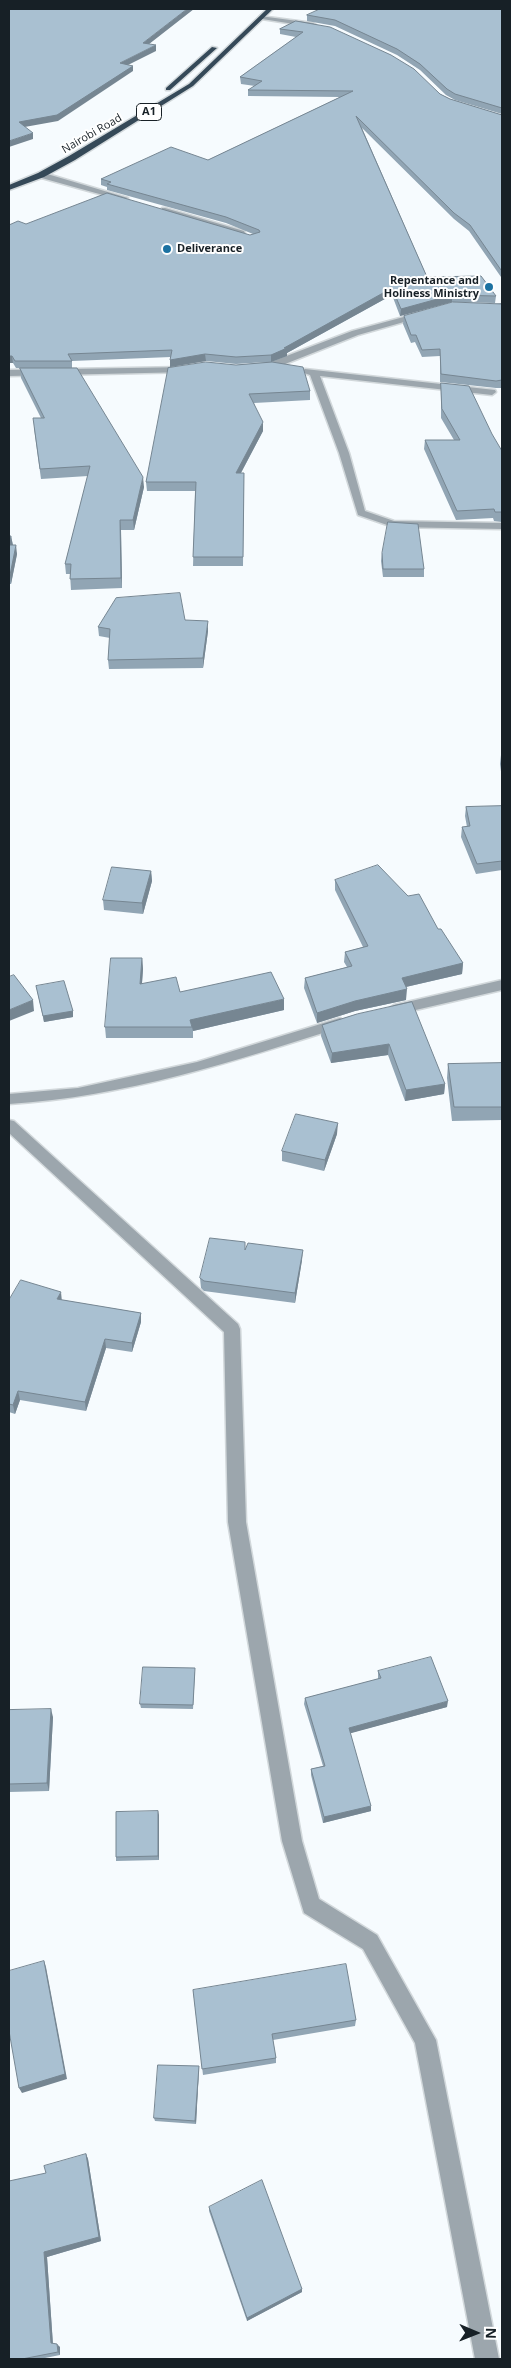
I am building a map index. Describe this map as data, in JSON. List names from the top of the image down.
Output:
{
  "streets": {
    "highway": ["A1", "Nairobi Road"]
  },
  "places": ["Deliverance", "Repentance and Holiness Ministry"],
  "north": "right"
}
